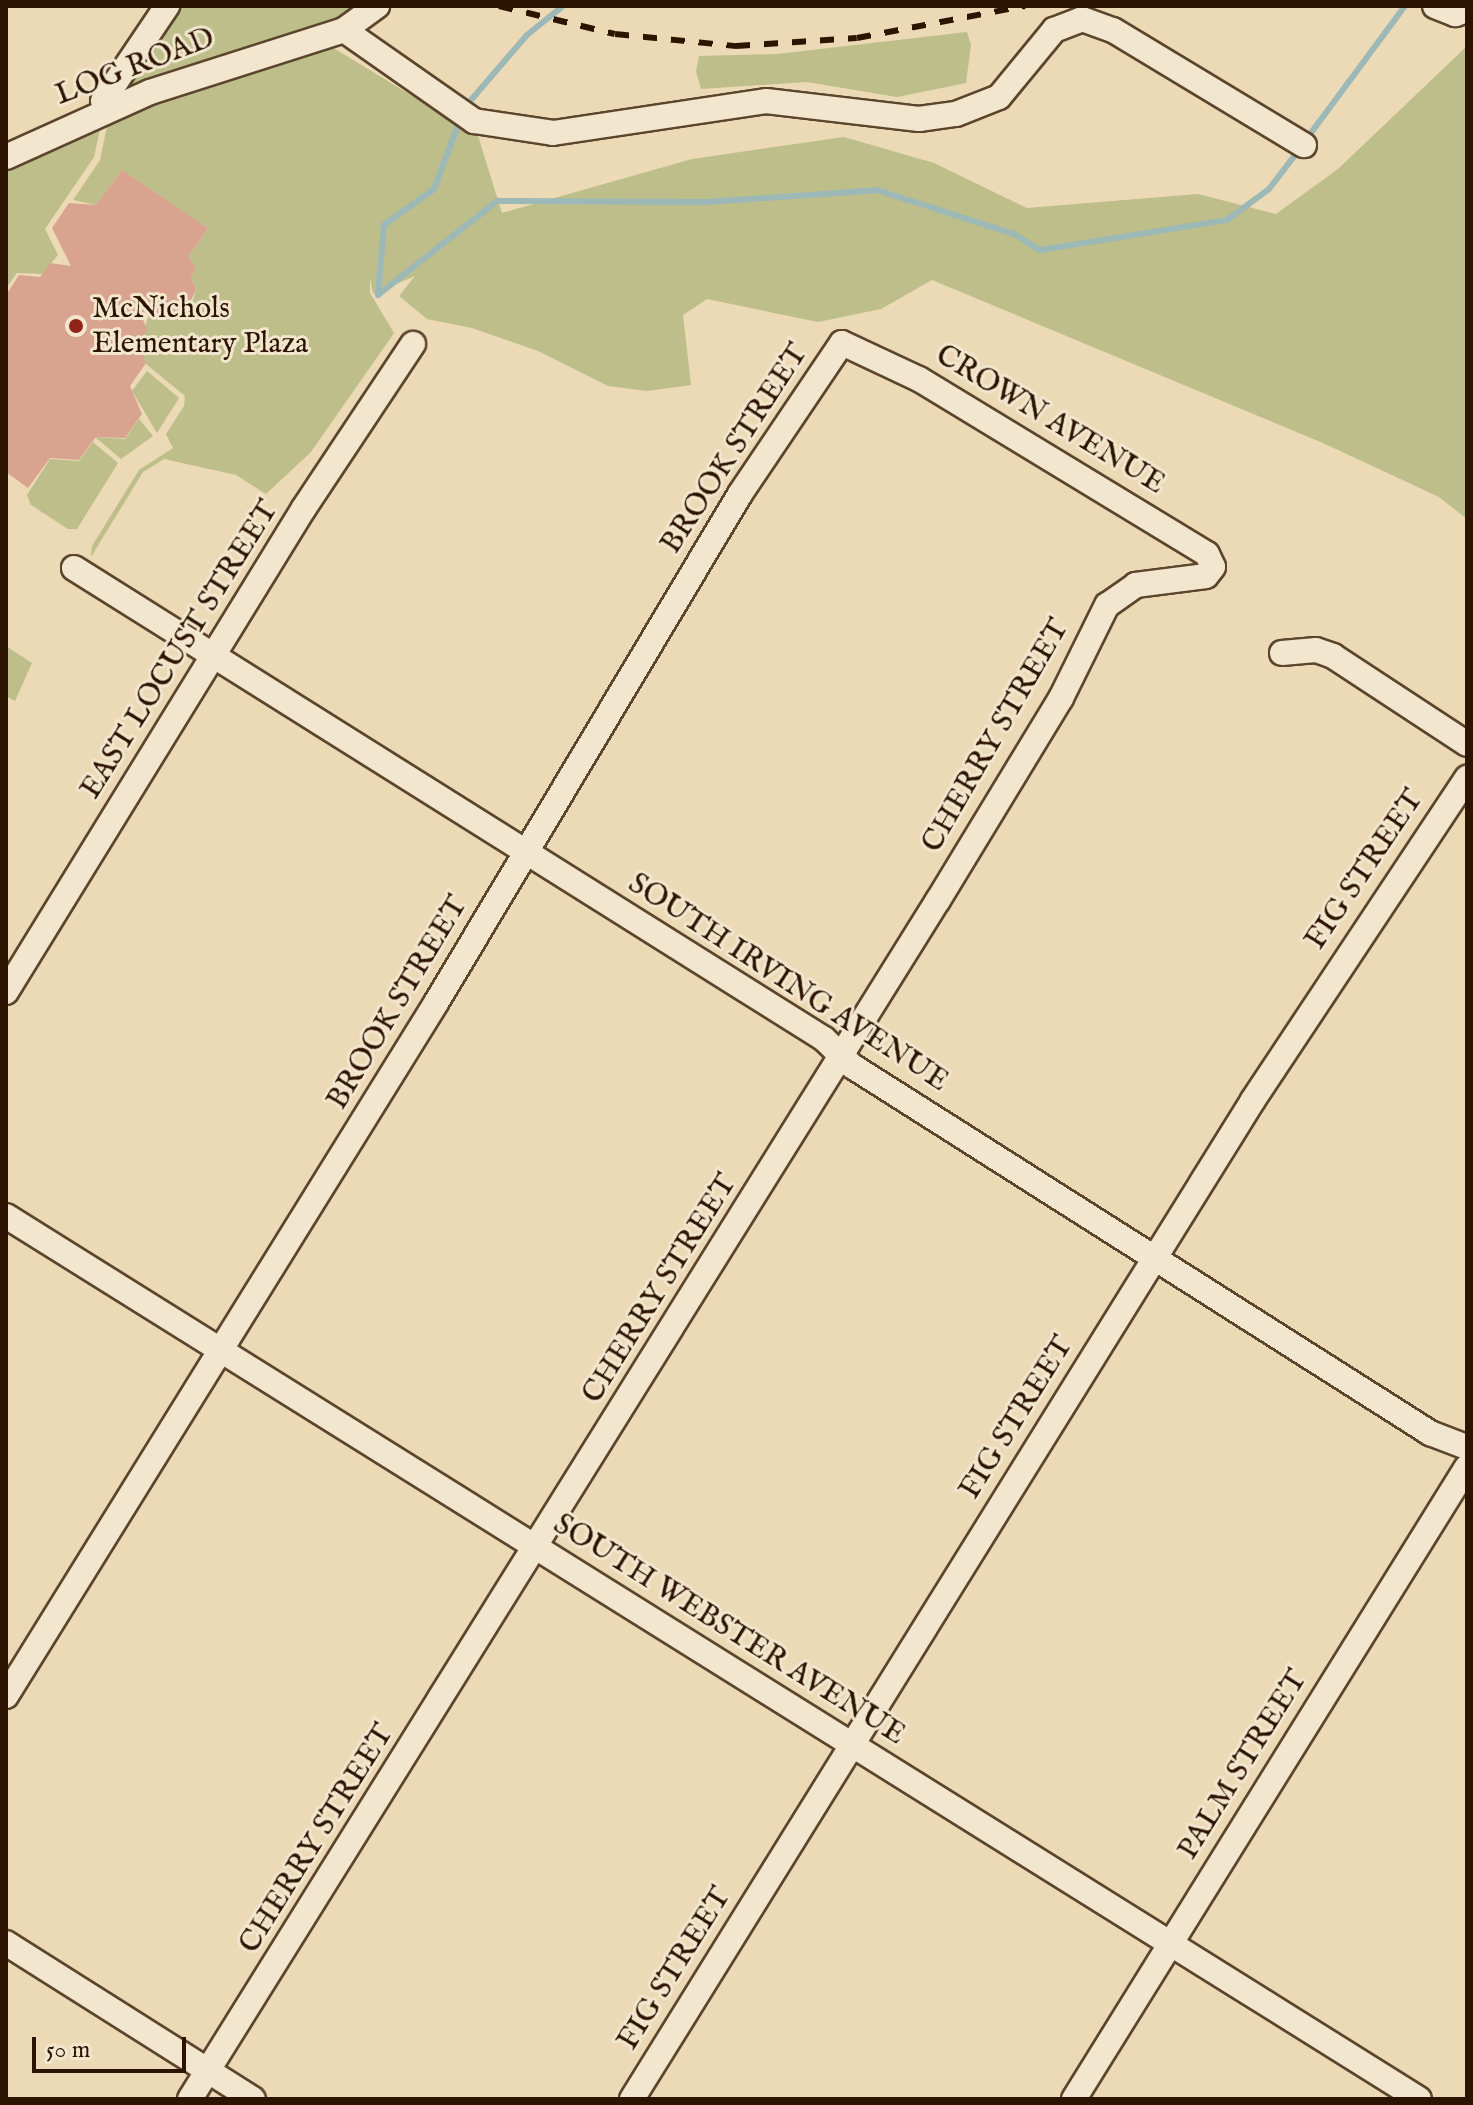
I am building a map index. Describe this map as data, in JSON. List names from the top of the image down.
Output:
{
  "streets": {
    "street": [
      "LOG ROAD",
      "CROWN AVENUE",
      "BROOK STREET",
      "EAST LOCUST STREET",
      "CHERRY STREET",
      "FIG STREET",
      "SOUTH IRVING AVENUE",
      "SOUTH WEBSTER AVENUE",
      "PALM STREET"
    ]
  },
  "crossings": [
    ["CROWN AVENUE", "BROOK STREET"],
    ["CROWN AVENUE", "CHERRY STREET"],
    ["BROOK STREET", "SOUTH IRVING AVENUE"],
    ["BROOK STREET", "SOUTH WEBSTER AVENUE"],
    ["EAST LOCUST STREET", "SOUTH IRVING AVENUE"],
    ["CHERRY STREET", "SOUTH IRVING AVENUE"],
    ["CHERRY STREET", "SOUTH WEBSTER AVENUE"],
    ["FIG STREET", "SOUTH IRVING AVENUE"],
    ["FIG STREET", "SOUTH WEBSTER AVENUE"],
    ["SOUTH WEBSTER AVENUE", "PALM STREET"]
  ],
  "places": ["McNichols Elementary Plaza"],
  "scale_bar": "50 m"
}
